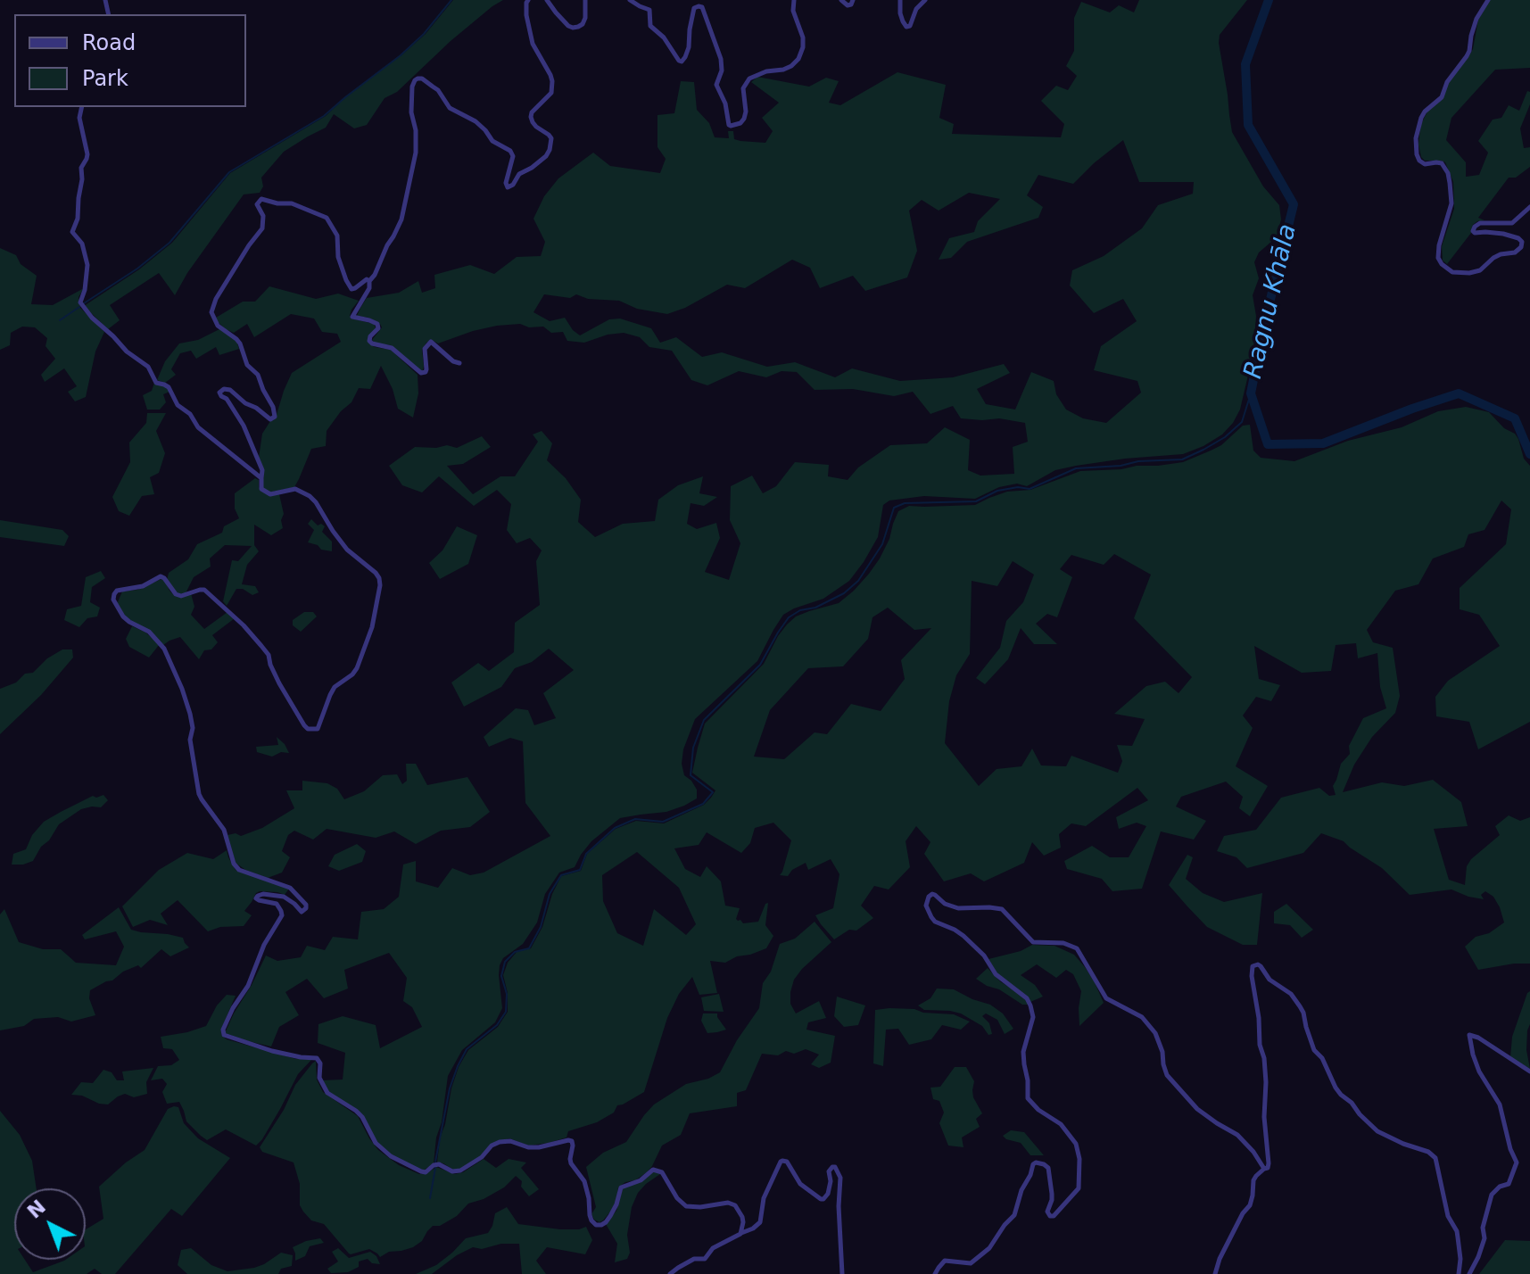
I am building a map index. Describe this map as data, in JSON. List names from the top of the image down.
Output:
{
  "water": ["Ragnu Khāla"],
  "legend": ["Road", "Park"],
  "north": "top left"
}
